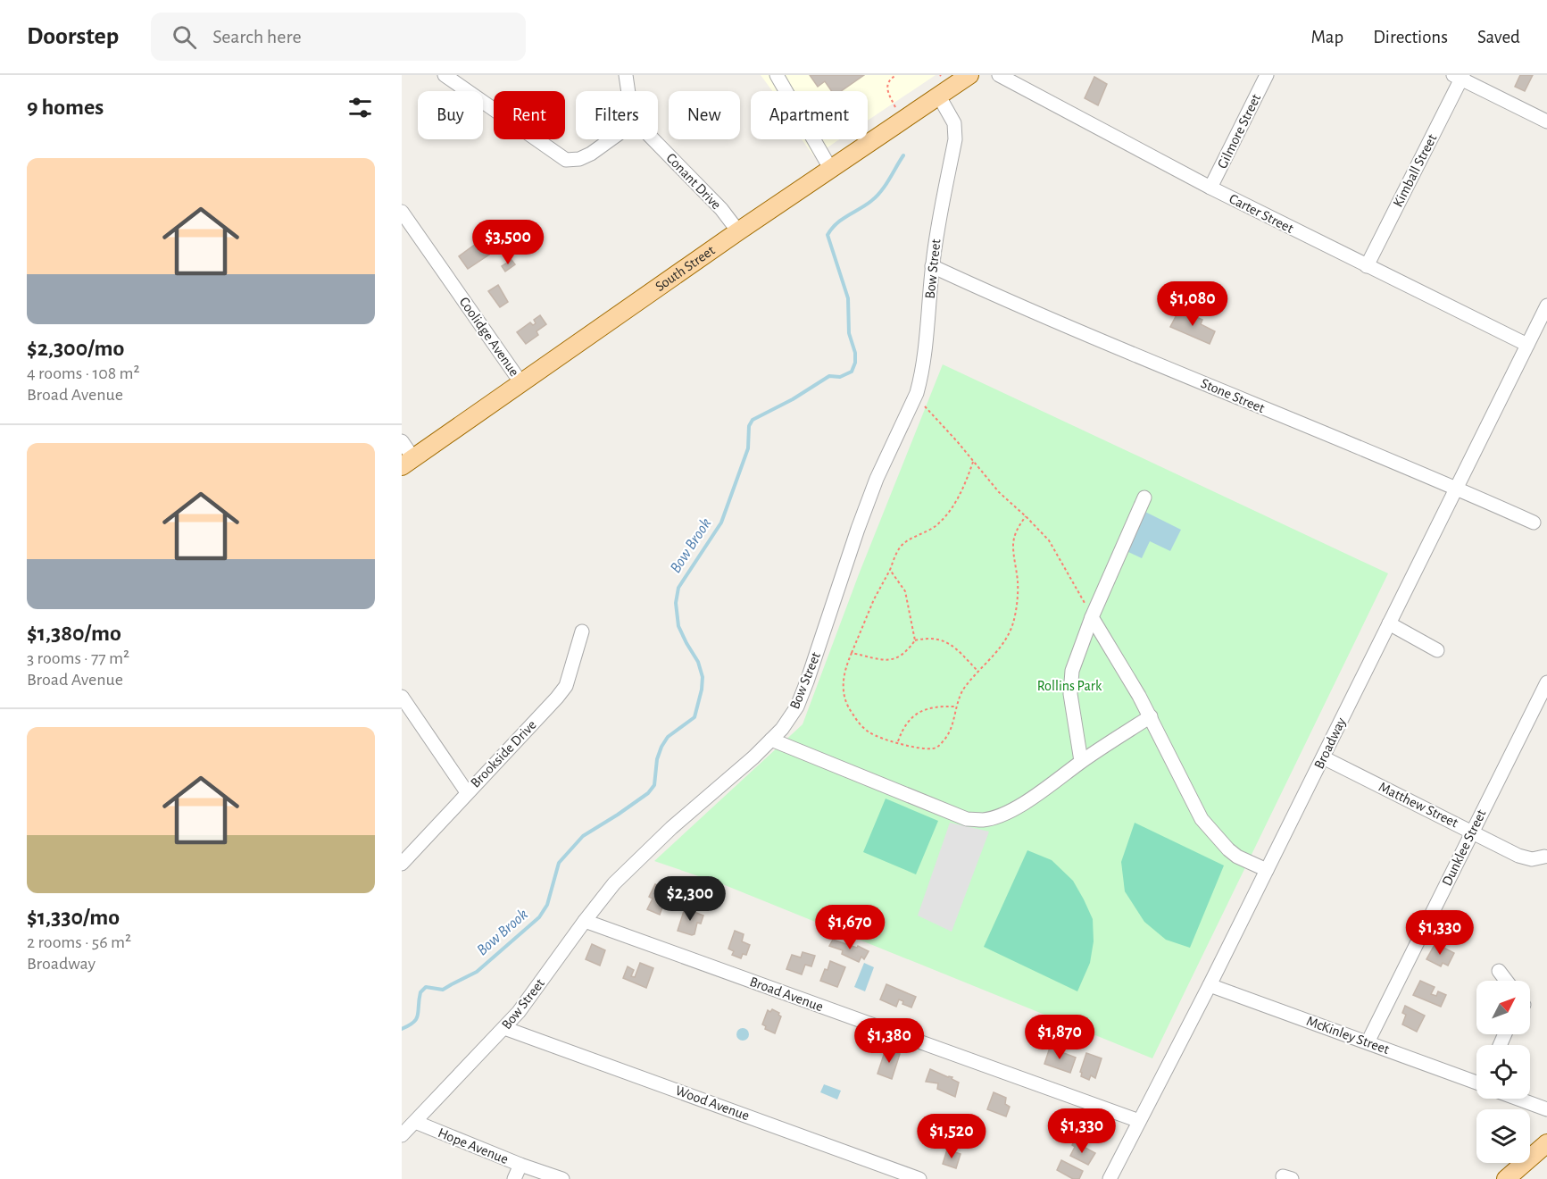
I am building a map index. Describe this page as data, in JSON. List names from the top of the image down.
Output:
{
  "streets": {
    "main road": ["South Street"],
    "street": [
      "Gilmore Street",
      "Kimball Street",
      "Conant Drive",
      "Carter Street",
      "Bow Street",
      "Coolidge Avenue",
      "Stone Street",
      "Broadway",
      "Brookside Drive",
      "Matthew Street",
      "Dunklee Street",
      "Broad Avenue",
      "McKinley Street",
      "Wood Avenue",
      "Hope Avenue"
    ]
  },
  "crossings": [
    ["Gilmore Street", "Carter Street"],
    ["Kimball Street", "Carter Street"],
    ["Conant Drive", "South Street"],
    ["Carter Street", "Broadway"],
    ["South Street", "Bow Street"],
    ["South Street", "Coolidge Avenue"],
    ["Bow Street", "Stone Street"],
    ["Bow Street", "Broad Avenue"],
    ["Bow Street", "Wood Avenue"],
    ["Bow Street", "Hope Avenue"],
    ["Stone Street", "Broadway"],
    ["Broadway", "Matthew Street"],
    ["Broadway", "Broad Avenue"],
    ["Broadway", "McKinley Street"],
    ["Matthew Street", "Dunklee Street"],
    ["Dunklee Street", "McKinley Street"]
  ],
  "water": ["Bow Brook"],
  "parks": ["Rollins Park"],
  "north": "top right",
  "page": {
    "header": "Doorstep",
    "search": "Search here",
    "nav": ["Map", "Directions", "Saved"],
    "heading": "9 homes",
    "chip": [
      "Buy",
      "Rent",
      "Filters",
      "New",
      "Apartment"
    ],
    "list": [
      {
        "name": "$2,300/mo",
        "note": "4 rooms · 108 m² · Broad Avenue"
      },
      {
        "name": "$1,380/mo",
        "note": "3 rooms · 77 m² · Broad Avenue"
      },
      {
        "name": "$1,330/mo",
        "note": "2 rooms · 56 m² · Broadway"
      }
    ],
    "price": [
      "$3,500",
      "$1,080",
      "$2,300",
      "$1,670",
      "$1,330",
      "$1,870",
      "$1,380",
      "$1,330",
      "$1,520"
    ]
  }
}
